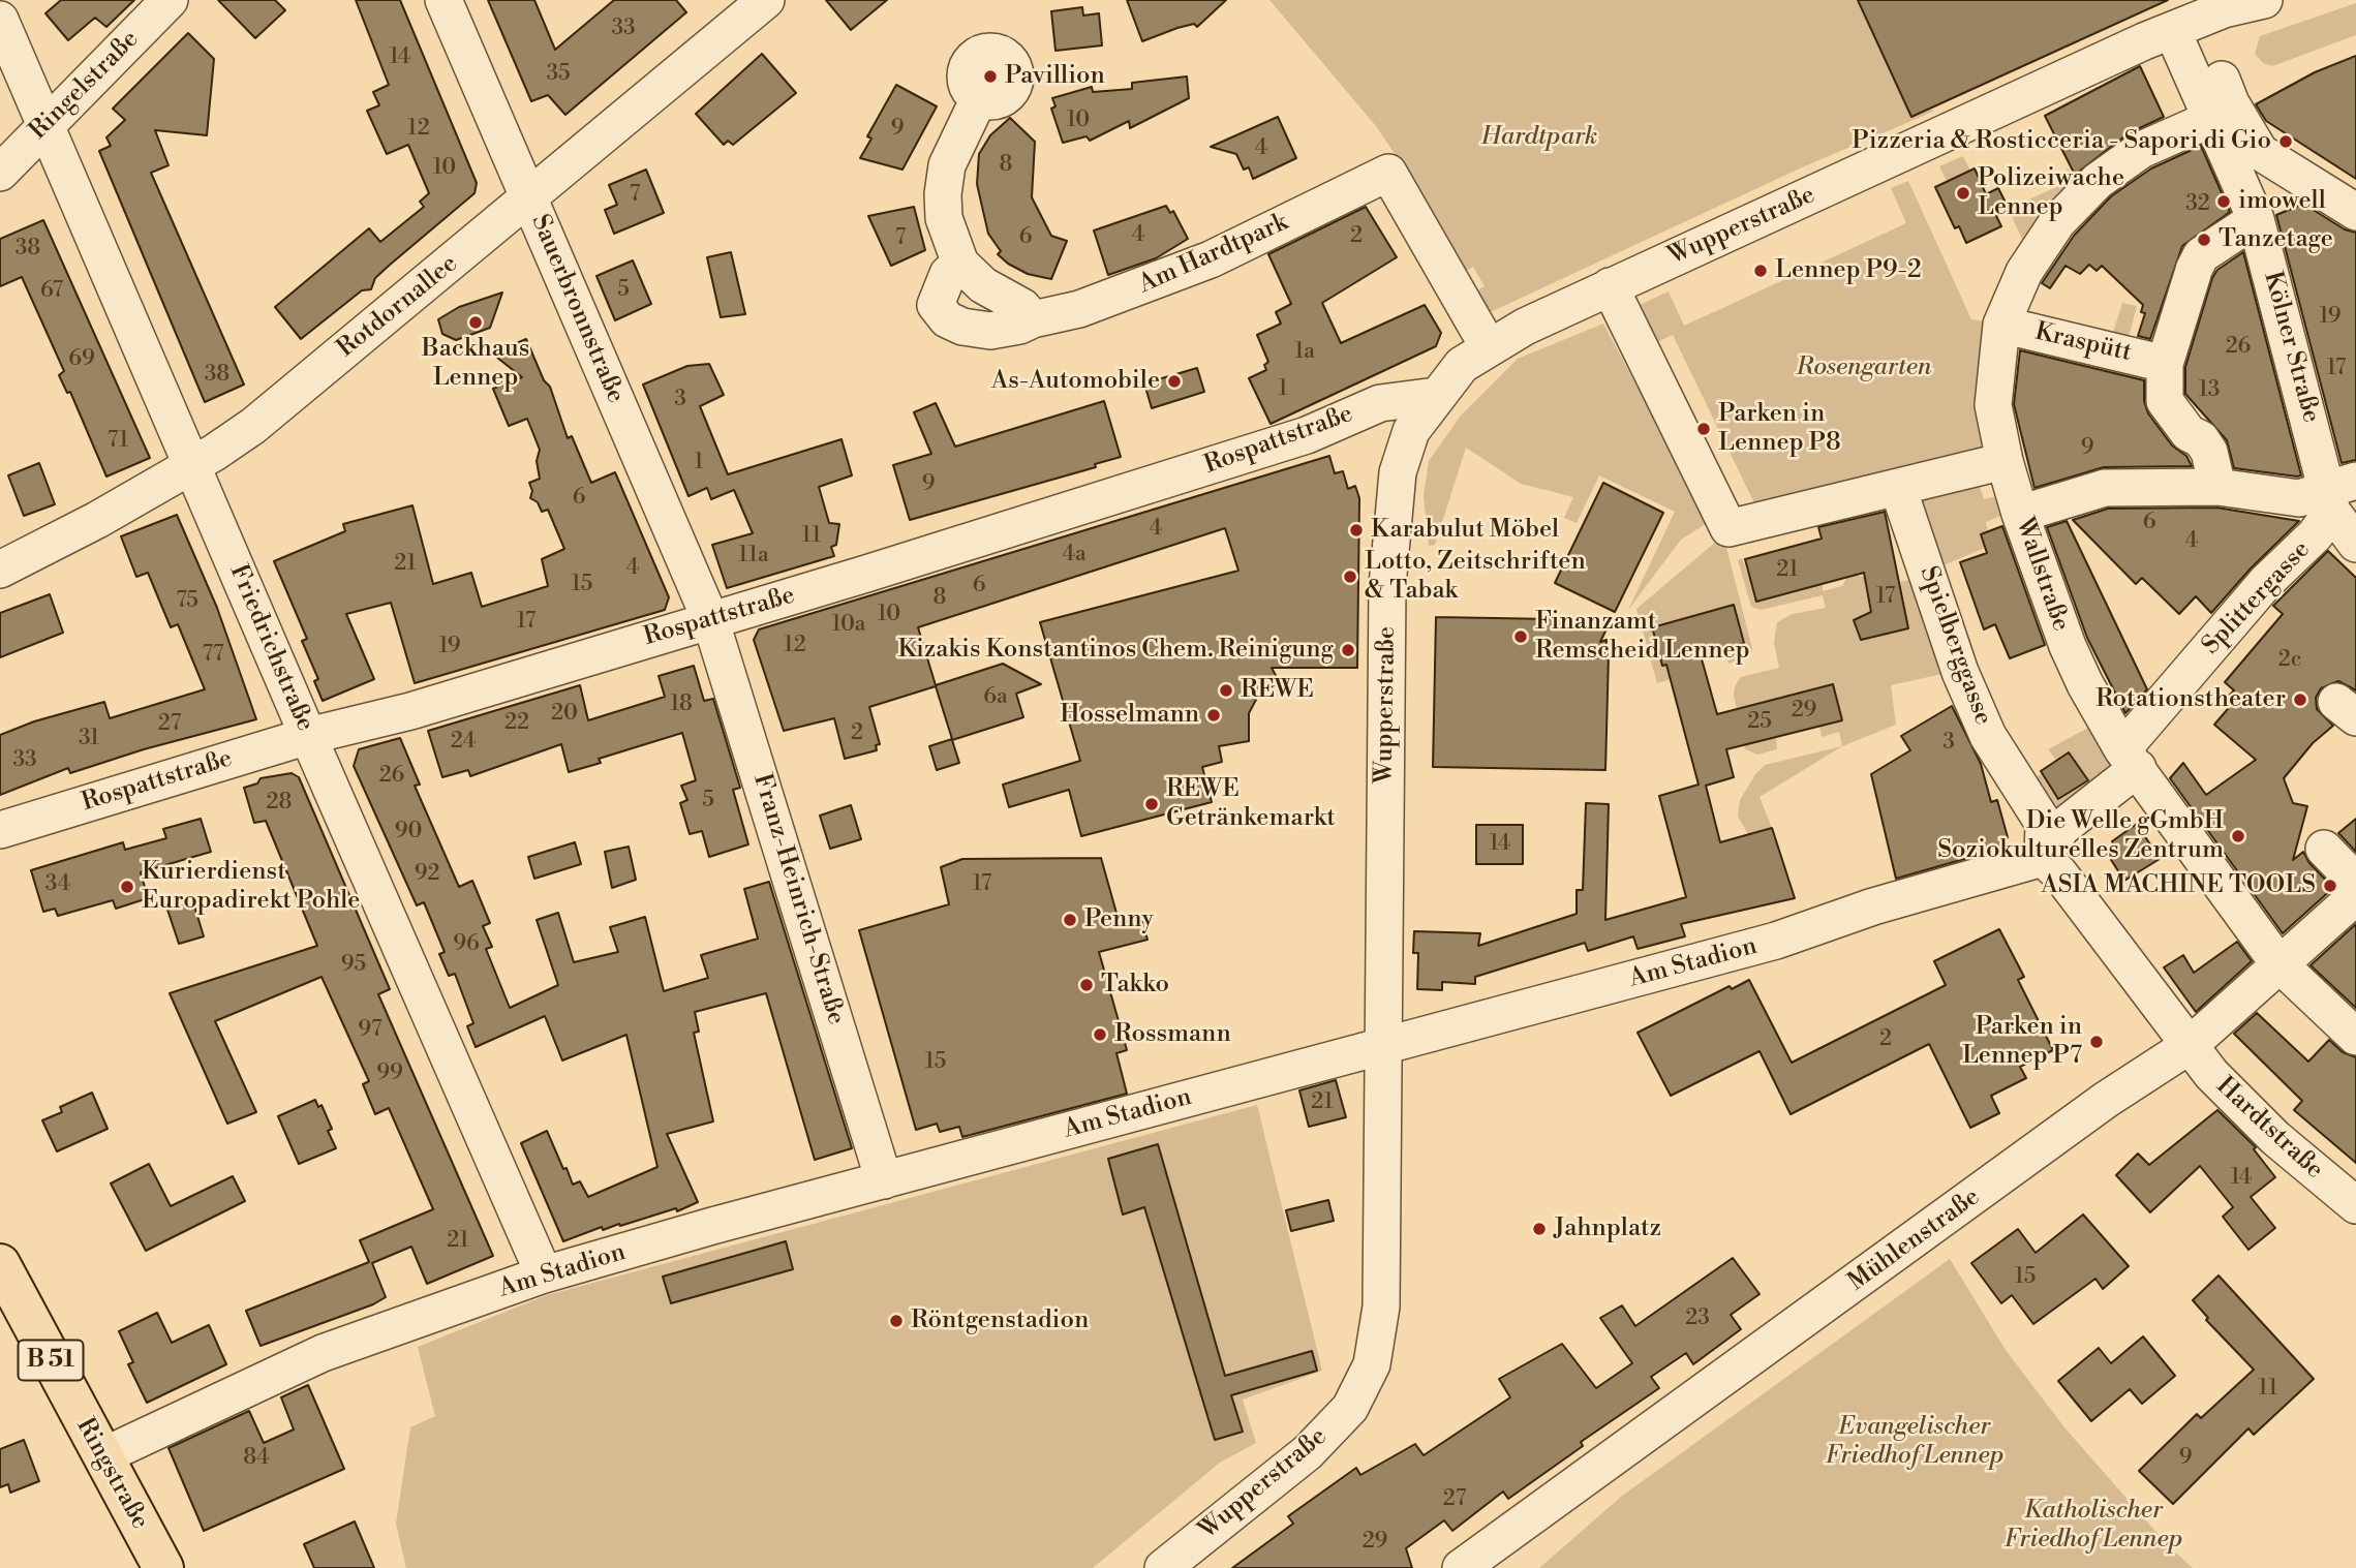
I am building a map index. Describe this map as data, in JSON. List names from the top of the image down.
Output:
{
  "streets": {
    "main road": ["B 51", "Ringstraße"],
    "street": [
      "Ringelstraße",
      "Wupperstraße",
      "Am Hardtpark",
      "Rotdornallee",
      "Sauerbronnstraße",
      "Kraspütt",
      "Kölner Straße",
      "Rospattstraße",
      "Wallstraße",
      "Splittergasse",
      "Spielberggasse",
      "Friedrichstraße",
      "Franz-Heinrich-Straße",
      "Am Stadion",
      "Hardtstraße",
      "Mühlenstraße"
    ]
  },
  "crossings": [
    ["Ringelstraße", "Friedrichstraße"],
    ["Wupperstraße", "Am Hardtpark"],
    ["Wupperstraße", "Kölner Straße"],
    ["Wupperstraße", "Rospattstraße"],
    ["Wupperstraße", "Am Stadion"],
    ["Rotdornallee", "Sauerbronnstraße"],
    ["Rotdornallee", "Friedrichstraße"],
    ["Sauerbronnstraße", "Rospattstraße"],
    ["Sauerbronnstraße", "Franz-Heinrich-Straße"],
    ["Kraspütt", "Kölner Straße"],
    ["Kraspütt", "Wallstraße"],
    ["Kölner Straße", "Wallstraße"],
    ["Kölner Straße", "Splittergasse"],
    ["Rospattstraße", "Friedrichstraße"],
    ["Rospattstraße", "Franz-Heinrich-Straße"],
    ["Wallstraße", "Splittergasse"],
    ["Wallstraße", "Mühlenstraße"],
    ["Spielberggasse", "Am Stadion"],
    ["Friedrichstraße", "Am Stadion"],
    ["Franz-Heinrich-Straße", "Am Stadion"],
    ["Am Stadion", "Ringstraße"],
    ["Hardtstraße", "Mühlenstraße"]
  ],
  "parks": [
    "Hardtpark",
    "Rosengarten",
    "Evangelischer Friedhof Lennep",
    "Katholischer Friedhof Lennep"
  ],
  "places": [
    "Pavillion",
    "Pizzeria & Rosticceria - Sapori di Gio",
    "Polizeiwache Lennep",
    "imowell",
    "Tanzetage",
    "Lennep P9-2",
    "Backhaus Lennep",
    "As-Automobile",
    "Parken in Lennep P8",
    "Karabulut Möbel",
    "Lotto, Zeitschriften & Tabak",
    "Finanzamt Remscheid Lennep",
    "Kizakis Konstantinos Chem. Reinigung",
    "REWE",
    "Rotationstheater",
    "Hosselmann",
    "REWE Getränkemarkt",
    "Die Welle gGmbH Soziokulturelles Zentrum",
    "ASIA MACHINE TOOLS",
    "Kurierdienst Europadirekt Pohle",
    "Penny",
    "Takko",
    "Rossmann",
    "Parken in Lennep P7",
    "Jahnplatz",
    "Röntgenstadion"
  ],
  "house_numbers": [
    "33",
    "14",
    "35",
    "10",
    "12",
    "9",
    "4",
    "8",
    "10",
    "7",
    "32",
    "4",
    "2",
    "6",
    "7",
    "38",
    "5",
    "67",
    "19",
    "26",
    "1a",
    "69",
    "17",
    "38",
    "1",
    "13",
    "3",
    "71",
    "9",
    "1",
    "9",
    "6",
    "6",
    "4",
    "11",
    "4",
    "4a",
    "11a",
    "21",
    "4",
    "21",
    "15",
    "6",
    "17",
    "8",
    "75",
    "10",
    "17",
    "10a",
    "12",
    "19",
    "77",
    "2c",
    "6a",
    "18",
    "29",
    "20",
    "25",
    "22",
    "27",
    "2",
    "31",
    "24",
    "3",
    "33",
    "26",
    "5",
    "28",
    "90",
    "14",
    "92",
    "34",
    "17",
    "96",
    "95",
    "97",
    "2",
    "15",
    "99",
    "21",
    "14",
    "21",
    "15",
    "23",
    "11",
    "84",
    "9",
    "27",
    "29"
  ]
}
